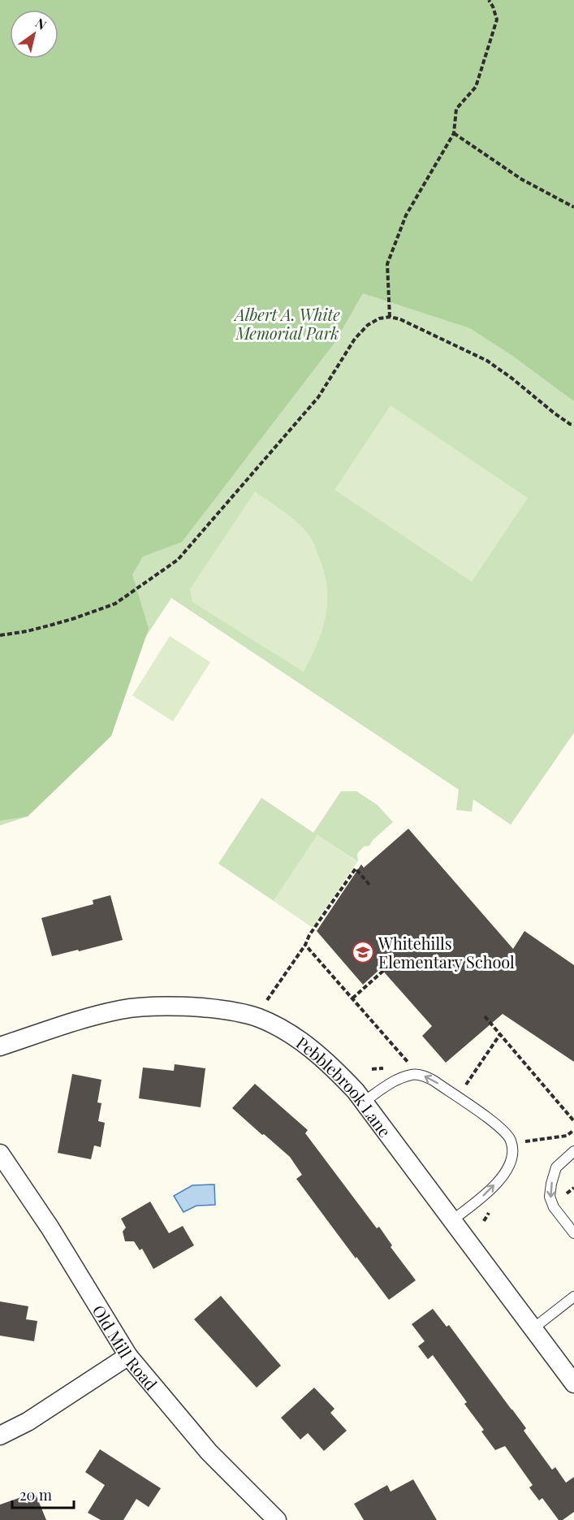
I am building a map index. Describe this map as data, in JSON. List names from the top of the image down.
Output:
{
  "streets": {
    "street": ["Pebblebrook Lane", "Old Mill Road"]
  },
  "parks": ["Albert A. White Memorial Park"],
  "places": {
    "school or university": ["Whitehills Elementary School"]
  },
  "scale_bar": "20 m",
  "north": "top right"
}
